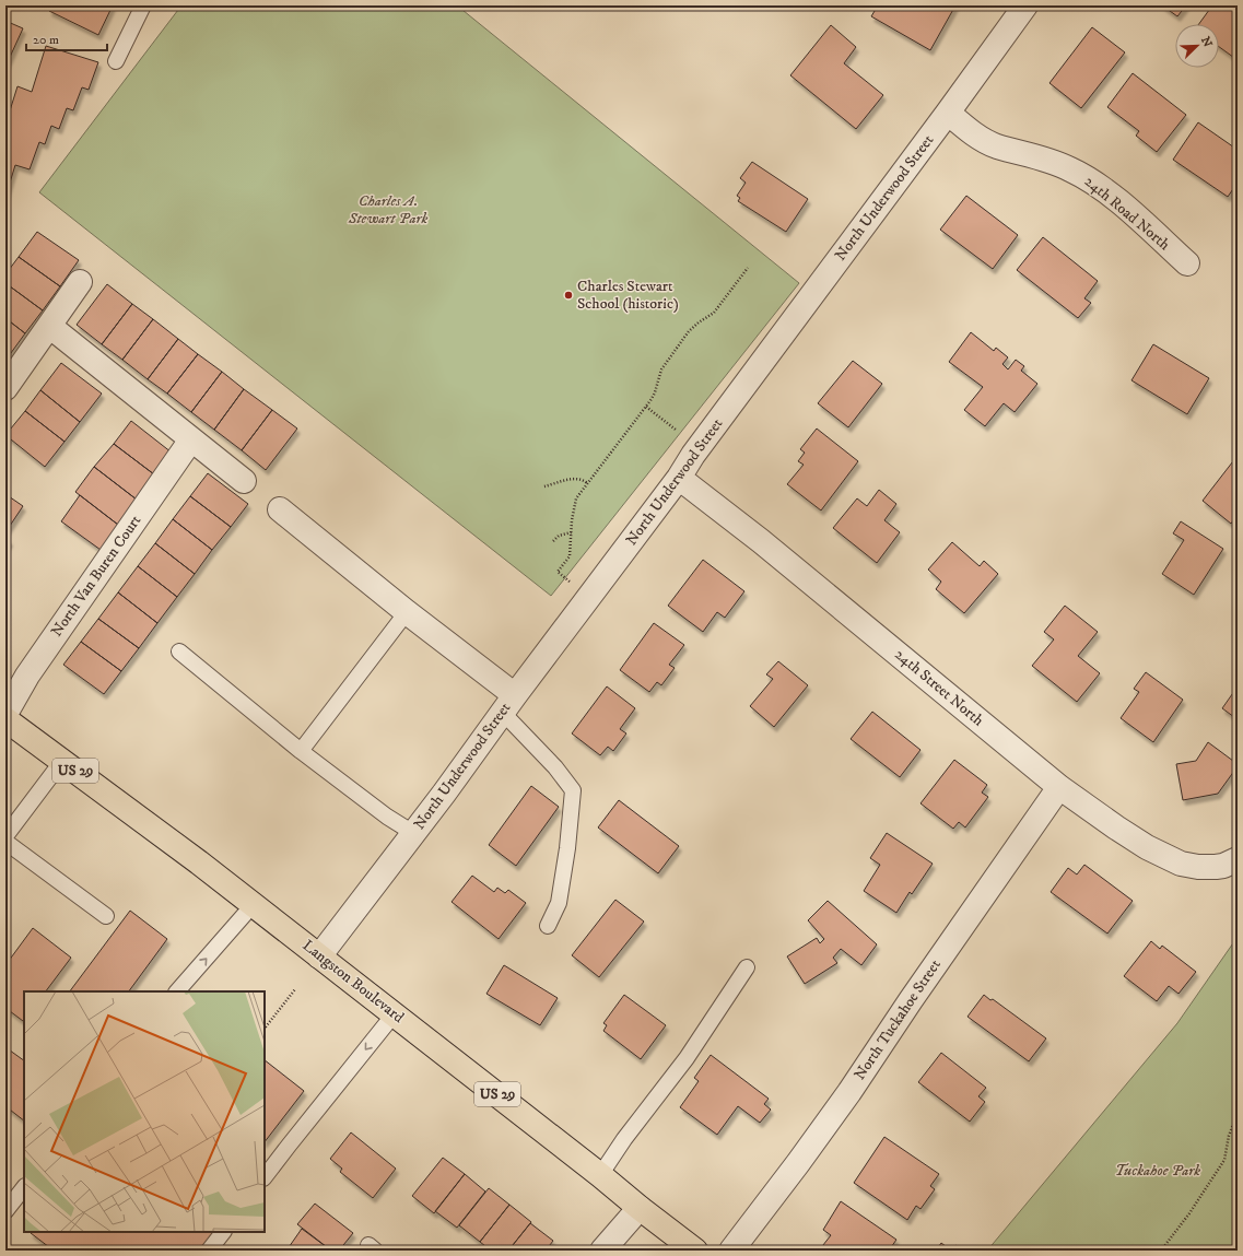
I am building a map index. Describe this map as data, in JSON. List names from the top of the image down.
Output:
{
  "streets": {
    "main road": ["US 29", "Langston Boulevard"],
    "street": [
      "North Underwood Street",
      "24th Road North",
      "North Van Buren Court",
      "24th Street North",
      "North Tuckahoe Street"
    ]
  },
  "crossings": [
    ["North Underwood Street", "24th Road North"],
    ["North Underwood Street", "24th Street North"],
    ["North Underwood Street", "Langston Boulevard"],
    ["24th Street North", "North Tuckahoe Street"]
  ],
  "parks": ["Charles A. Stewart Park", "Tuckahoe Park"],
  "places": ["Charles Stewart School (historic)"],
  "scale_bar": "20 m",
  "north": "top right"
}
